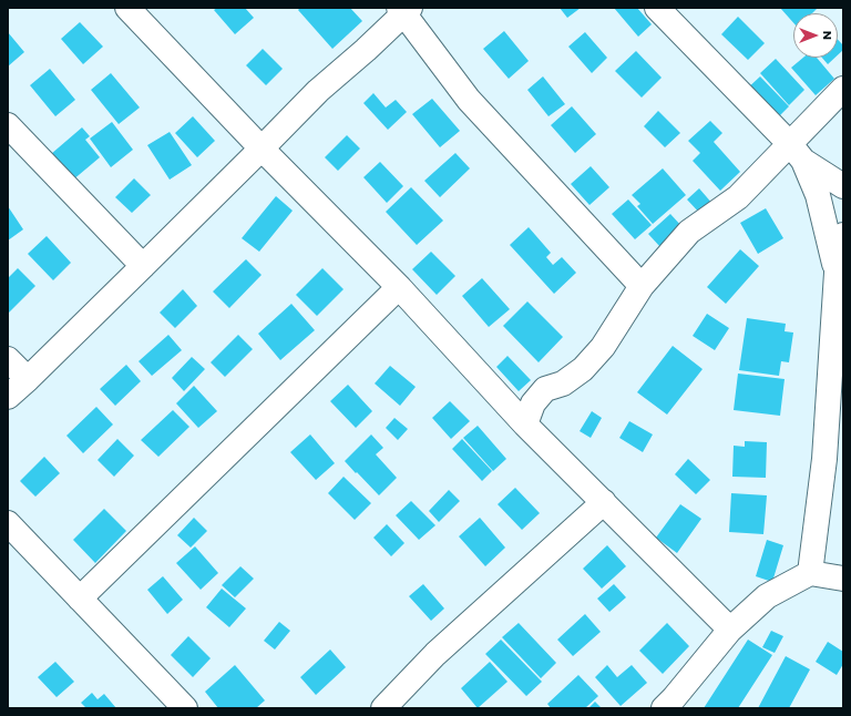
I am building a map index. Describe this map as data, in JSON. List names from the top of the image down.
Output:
{
  "north": "right"
}
